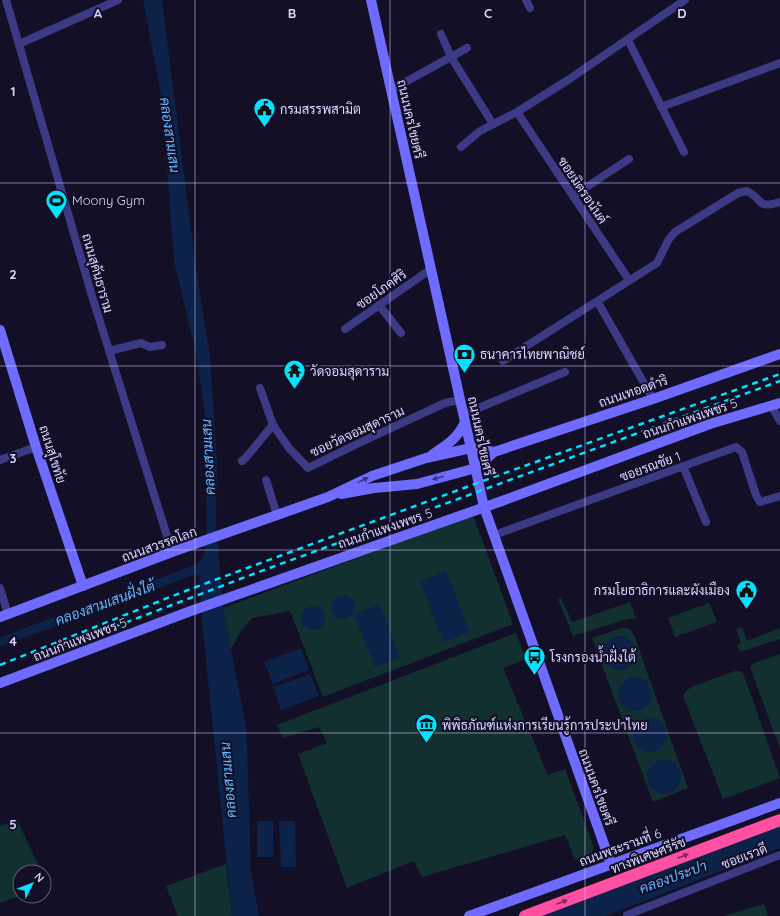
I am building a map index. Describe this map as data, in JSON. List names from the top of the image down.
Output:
{
  "streets": {
    "highway": ["ทางพิเศษศรีรัช"],
    "street": [
      "ถนนนครไชยศรี",
      "ซอยมิตรอนันต์",
      "ถนนสุคันธาราม",
      "ซอยโภคศิริ",
      "ถนนเทอดดำริ",
      "ถนนกำแพงเพชร 5",
      "ซอยวัดจอมสุดาราม",
      "ถนนสุโขทัย",
      "ซอยรณชัย 1",
      "ถนนสวรรคโลก",
      "ถนนพระรามที่ 6",
      "ซอยเรวดี"
    ]
  },
  "crossings": [
    ["ถนนนครไชยศรี", "ซอยโภคศิริ"],
    ["ถนนนครไชยศรี", "ถนนเทอดดำริ"],
    ["ถนนนครไชยศรี", "ถนนกำแพงเพชร 5"],
    ["ถนนนครไชยศรี", "ซอยวัดจอมสุดาราม"],
    ["ถนนนครไชยศรี", "ซอยรณชัย 1"],
    ["ถนนนครไชยศรี", "ถนนสวรรคโลก"],
    ["ถนนนครไชยศรี", "ถนนพระรามที่ 6"],
    ["ถนนสุคันธาราม", "ถนนสวรรคโลก"],
    ["ถนนเทอดดำริ", "ถนนสวรรคโลก"],
    ["ถนนสุโขทัย", "ถนนสวรรคโลก"]
  ],
  "one_way": ["ทางพิเศษศรีรัช"],
  "water": ["คลองสามเสน", "คลองสามเสนฝั่งใต้", "คลองประปา"],
  "places": {
    "public building": ["กรมสรรพสามิต", "กรมโยธาธิการและผังเมือง"],
    "sports": ["Moony Gym"],
    "bank": ["ธนาคารไทยพาณิชย์"],
    "temple": ["วัดจอมสุดาราม"],
    "bus stop": ["โรงกรองน้ำฝั่งใต้"],
    "museum": ["พิพิธภัณฑ์แห่งการเรียนรู้การประปาไทย"]
  },
  "north": "top right",
  "grid": {
    "columns": [
      "A",
      "B",
      "C",
      "D"
    ],
    "rows": [
      "1",
      "2",
      "3",
      "4",
      "5"
    ]
  }
}
